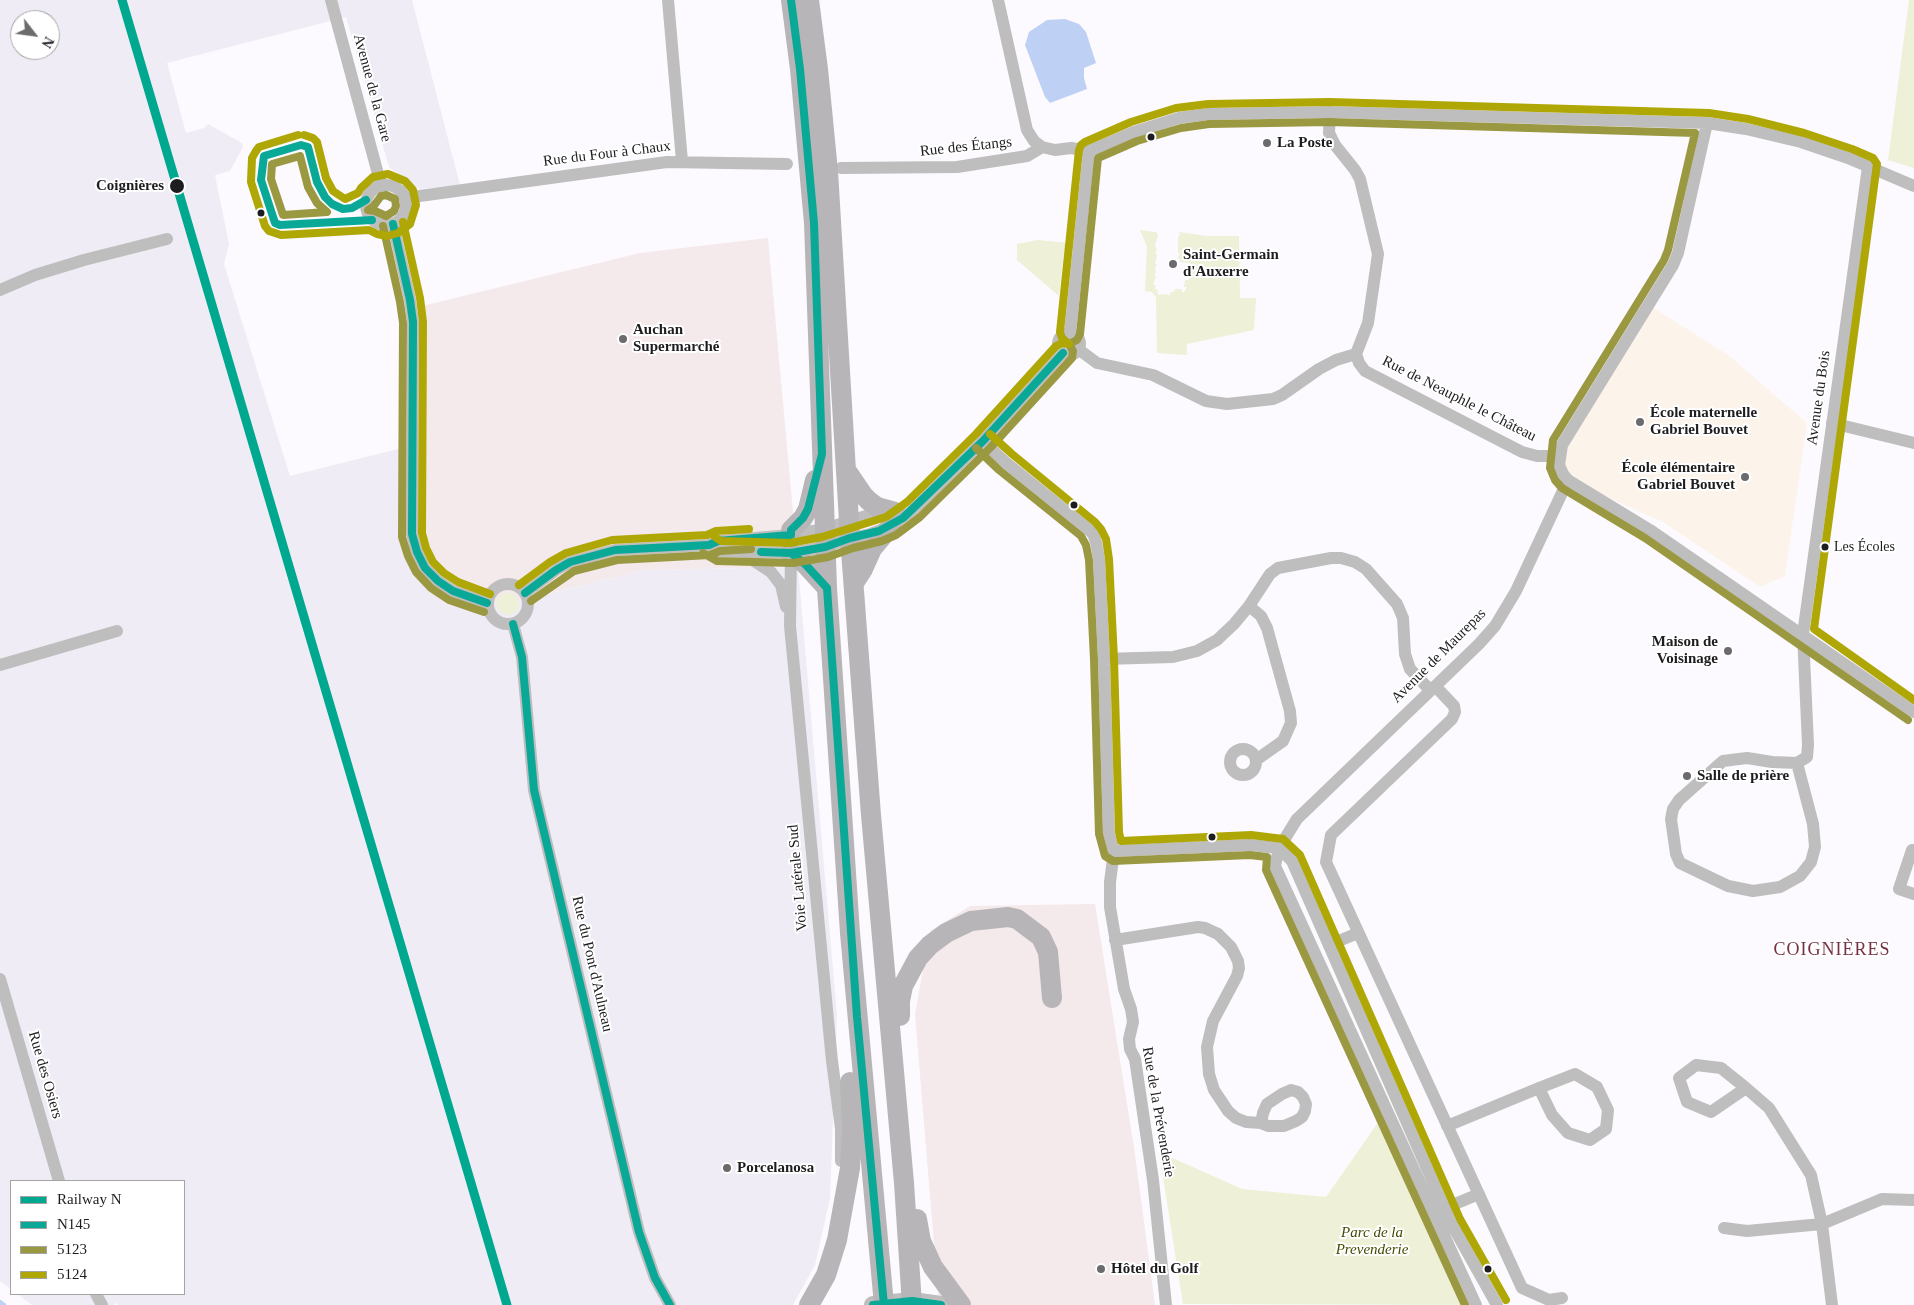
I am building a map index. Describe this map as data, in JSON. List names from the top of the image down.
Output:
{
  "streets": {
    "street": [
      "Avenue de la Gare",
      "Rue des Étangs",
      "Rue du Four à Chaux",
      "Avenue du Bois",
      "Rue de Neauphle le Château",
      "Avenue de Maurepas",
      "Voie Latérale Sud",
      "Rue du Pont d'Aulneau",
      "Rue des Osiers",
      "Rue de la Prévenderie"
    ]
  },
  "crossings": [
    ["Avenue de la Gare", "Rue du Four à Chaux"],
    ["Rue des Étangs", "Avenue du Bois"]
  ],
  "districts": ["COIGNIÈRES"],
  "parks": ["Parc de la Prevenderie"],
  "places": [
    "La Poste",
    "Coignières",
    "Saint-Germain d'Auxerre",
    "Auchan Supermarché",
    "École maternelle Gabriel Bouvet",
    "École élémentaire Gabriel Bouvet",
    "Les Écoles",
    "Maison de Voisinage",
    "Salle de prière",
    "Porcelanosa",
    "Hôtel du Golf"
  ],
  "lines": [
    "rail line N",
    "transit line N145",
    "transit line 5124",
    "transit line 5123"
  ],
  "legend": [
    "Railway N",
    "N145",
    "5123",
    "5124"
  ],
  "north": "bottom right"
}
